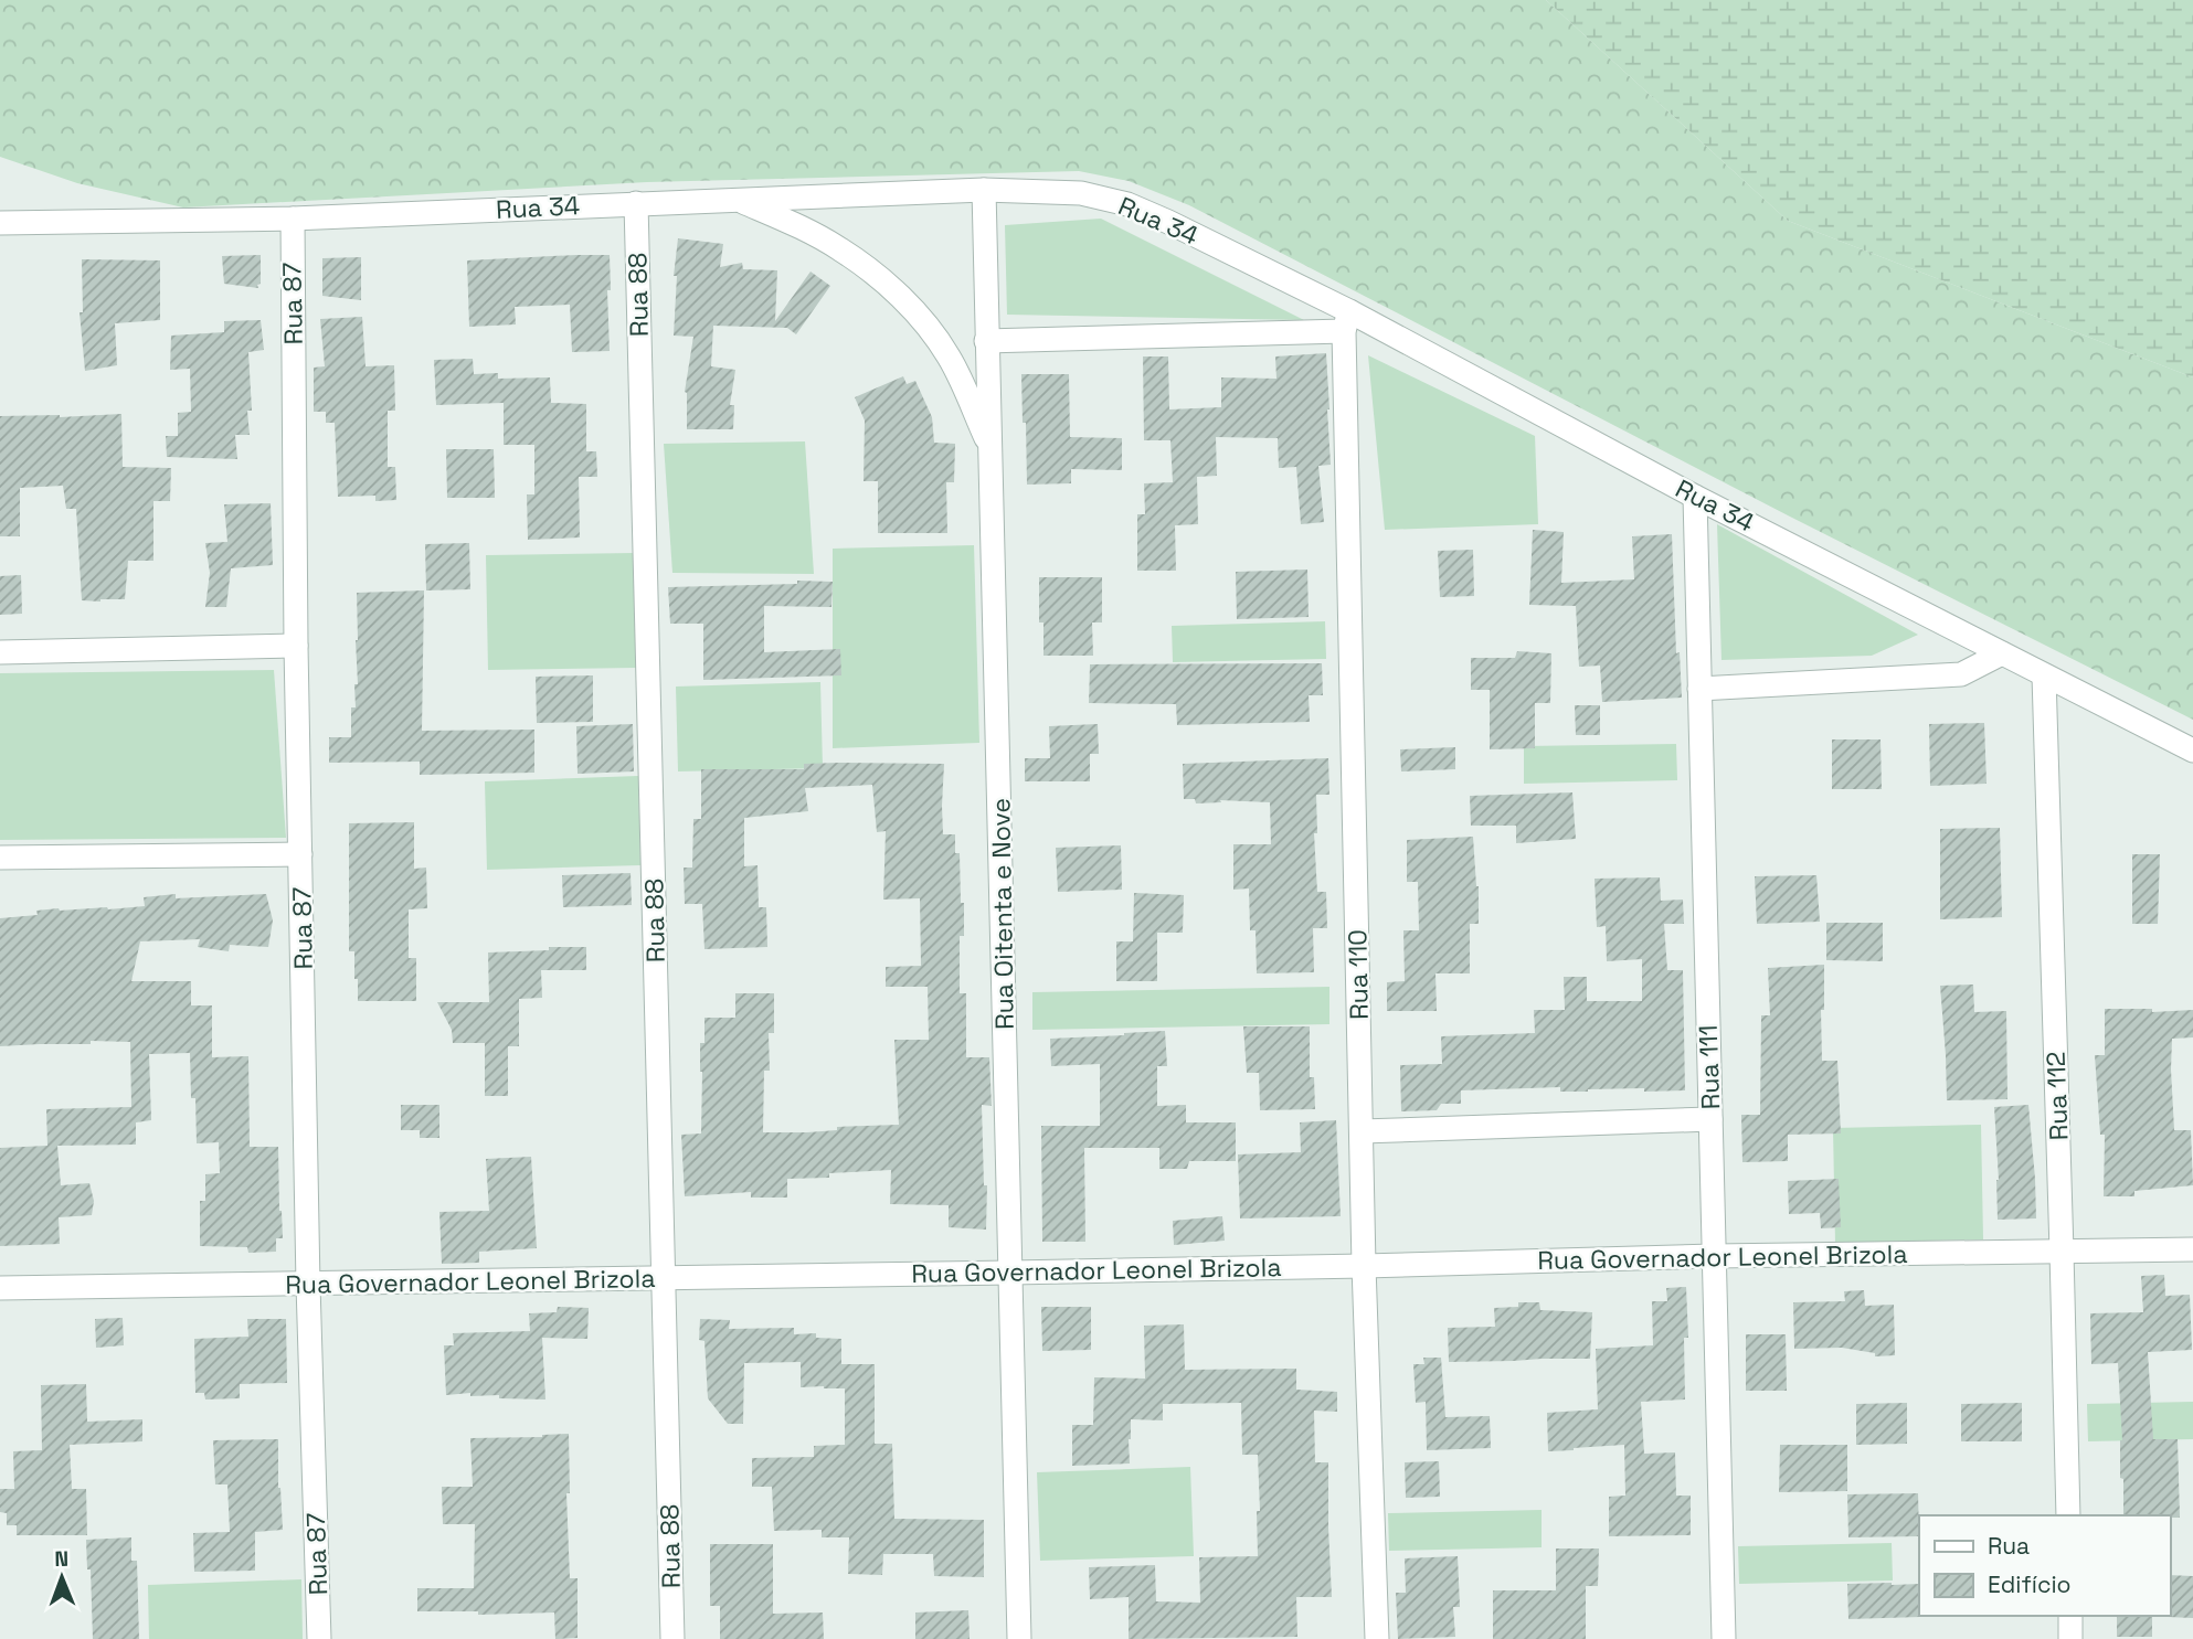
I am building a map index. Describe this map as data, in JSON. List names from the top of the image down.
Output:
{
  "streets": {
    "street": [
      "Rua 34",
      "Rua 88",
      "Rua 87",
      "Rua Oitenta e Nove",
      "Rua 110",
      "Rua 111",
      "Rua 112",
      "Rua Governador Leonel Brizola"
    ]
  },
  "crossings": [
    ["Rua 34", "Rua 88"],
    ["Rua 34", "Rua 87"],
    ["Rua 34", "Rua Oitenta e Nove"],
    ["Rua 34", "Rua 110"],
    ["Rua 34", "Rua 111"],
    ["Rua 34", "Rua 112"],
    ["Rua 88", "Rua Governador Leonel Brizola"],
    ["Rua 87", "Rua Governador Leonel Brizola"],
    ["Rua Oitenta e Nove", "Rua Governador Leonel Brizola"],
    ["Rua 110", "Rua Governador Leonel Brizola"],
    ["Rua 111", "Rua Governador Leonel Brizola"],
    ["Rua 112", "Rua Governador Leonel Brizola"]
  ],
  "legend": ["Rua", "Edifício"],
  "north": "top"
}
